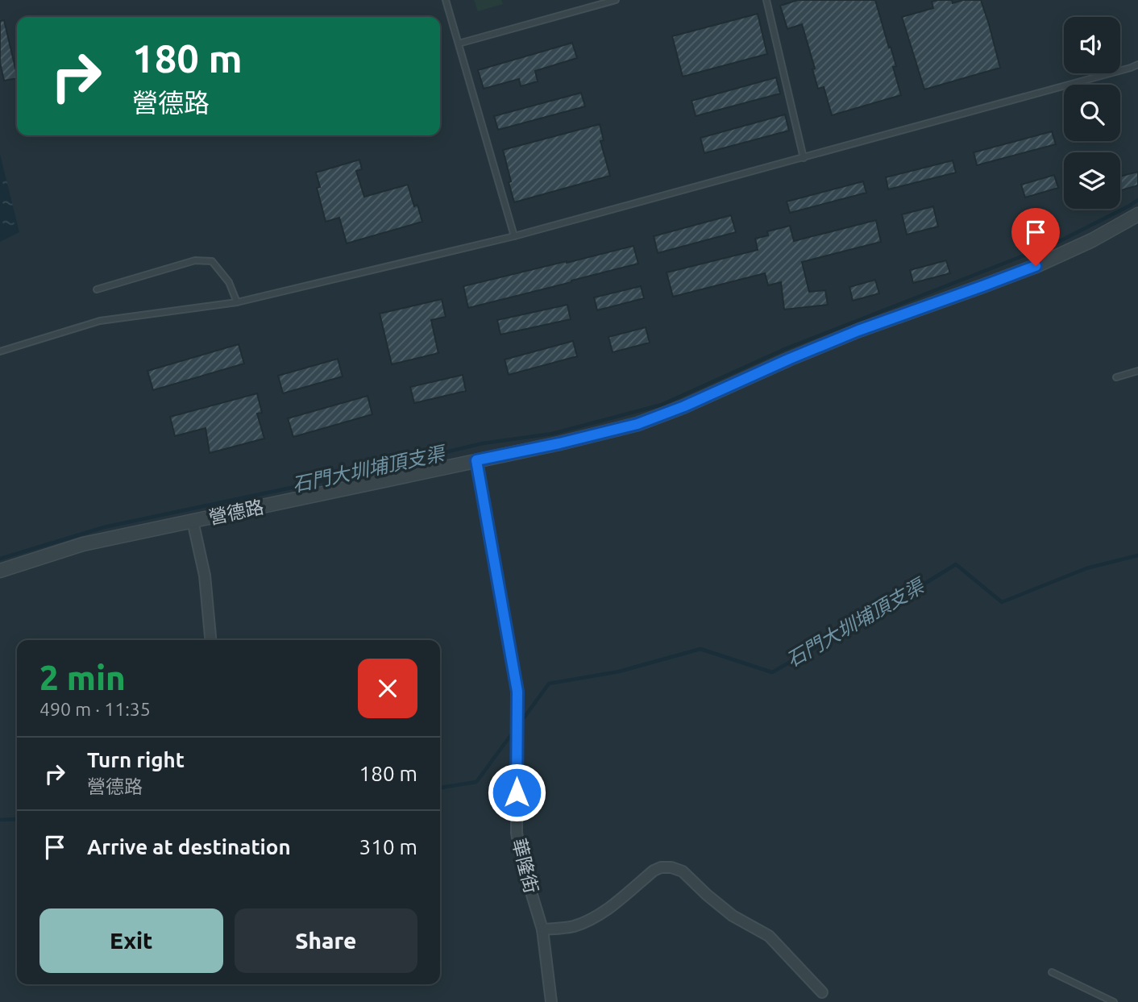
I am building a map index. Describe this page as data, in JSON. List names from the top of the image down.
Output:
{
  "streets": {
    "street": ["營德路", "華隆街"]
  },
  "crossings": [
    ["營德路", "華隆街"]
  ],
  "water": ["石門大圳埔頂支渠"],
  "page": {
    "turn": ["180 m", "營德路"],
    "heading": ["2 min", "490 m · 11:35"],
    "list": [
      {
        "name": "Turn right",
        "note": "營德路",
        "value": "180 m"
      },
      {
        "name": "Arrive at destination",
        "value": "310 m"
      }
    ],
    "buttons": ["Exit", "Share"]
  }
}
